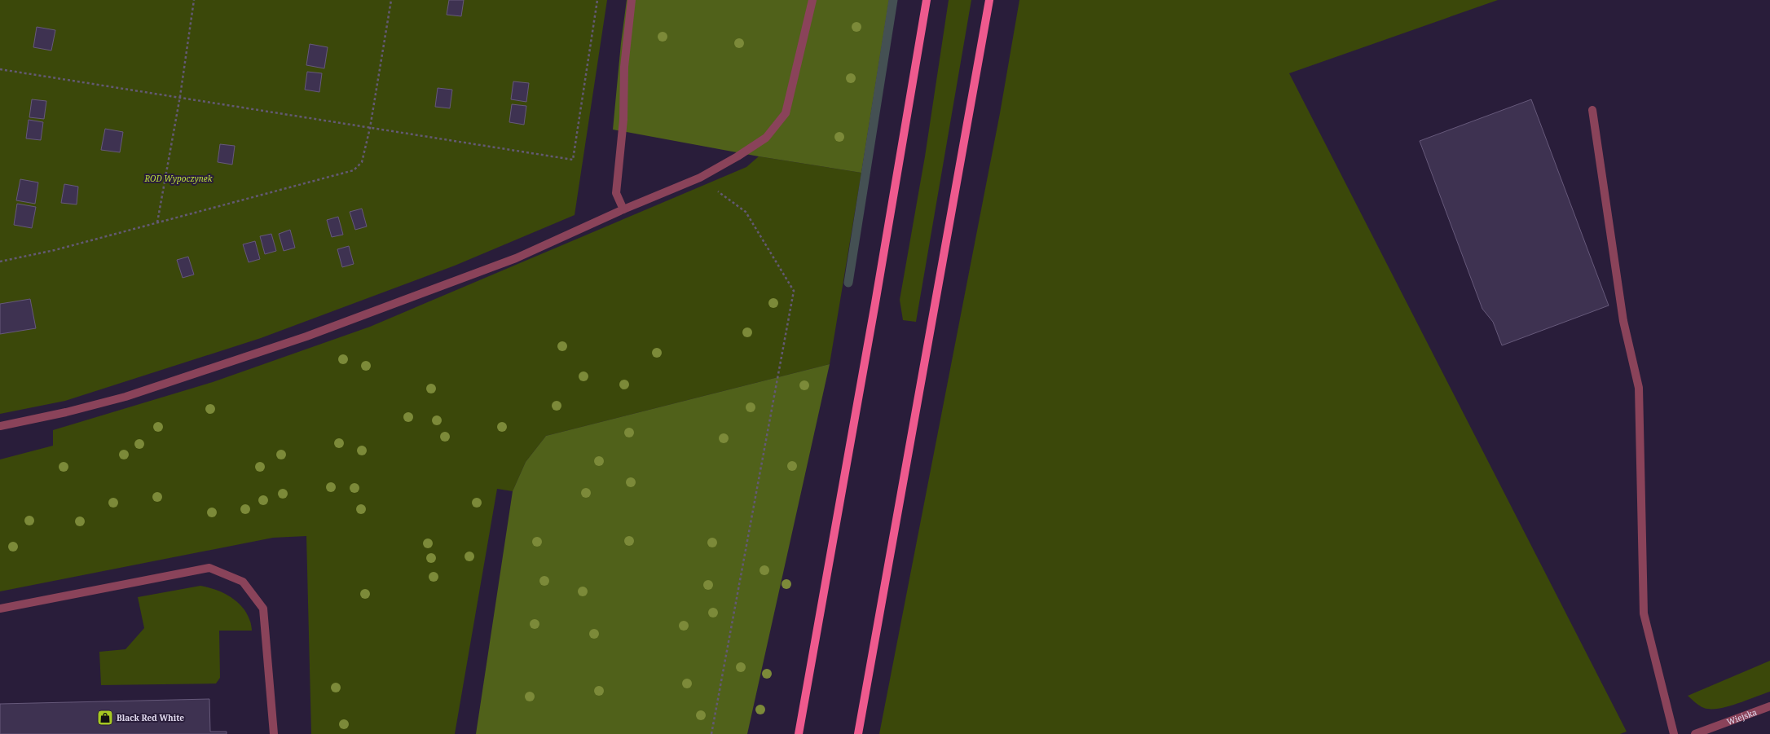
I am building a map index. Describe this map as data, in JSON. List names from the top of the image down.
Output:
{
  "streets": {
    "street": ["Wiejska"]
  },
  "parks": ["ROD Wypoczynek"],
  "places": {
    "shop": ["Black Red White"]
  }
}
